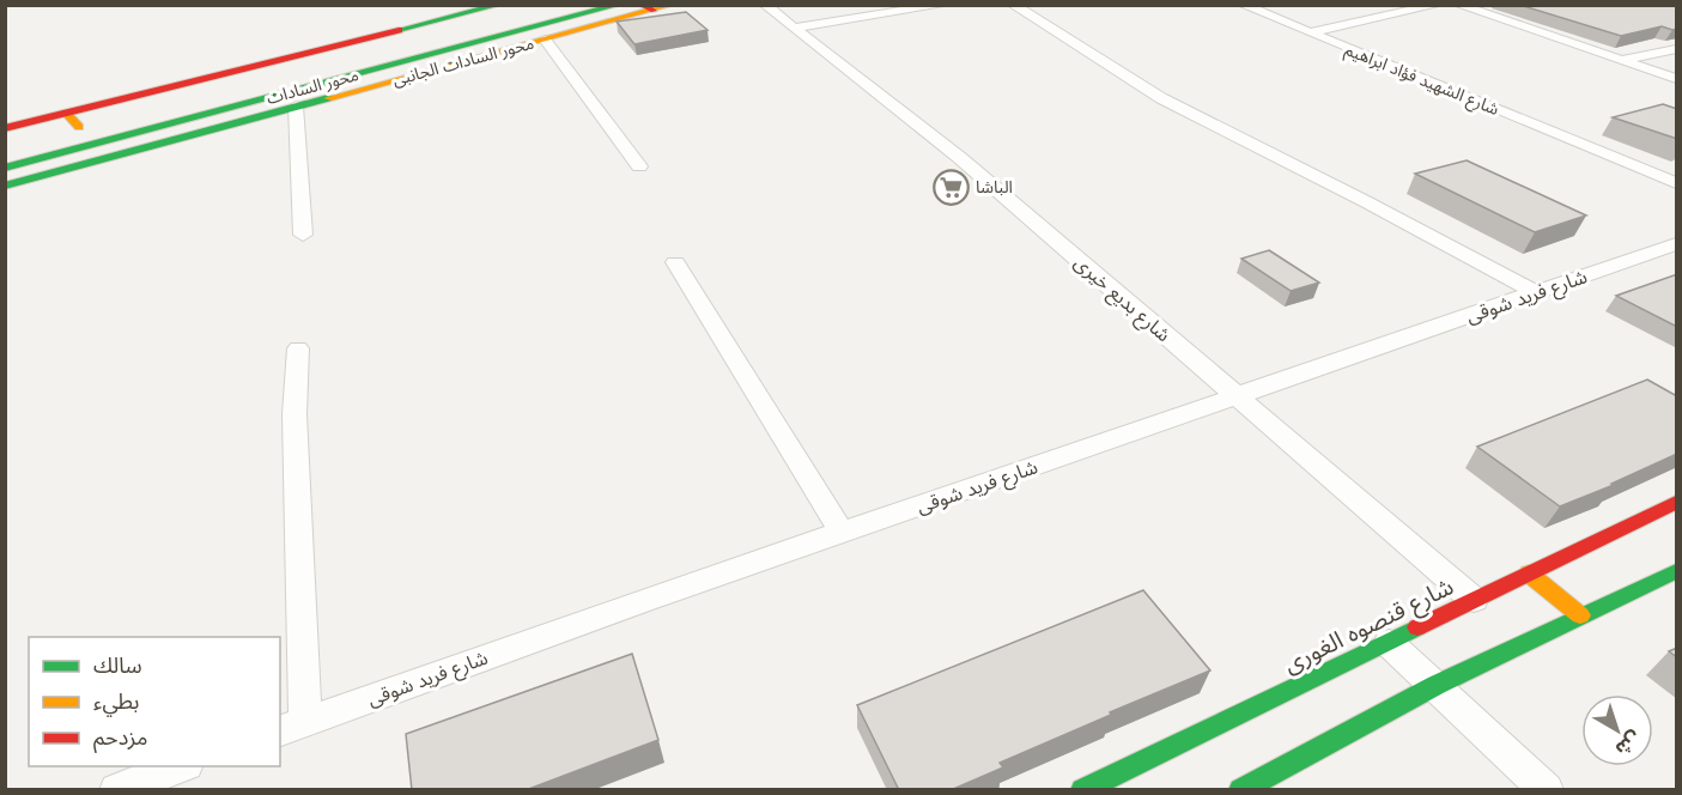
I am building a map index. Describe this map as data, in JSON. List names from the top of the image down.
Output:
{
  "streets": {
    "street": [
      "محور السادات الجانبى",
      "شارع الشهيد فؤاد ابراهيم",
      "محور السادات",
      "شارع فريد شوقى",
      "شارع بديع خيرى",
      "شارع قنصوه الغورى"
    ]
  },
  "crossings": [
    ["شارع فريد شوقى", "شارع بديع خيرى"],
    ["شارع بديع خيرى", "شارع قنصوه الغورى"]
  ],
  "places": {
    "supermarket": ["الباشا"]
  },
  "legend": ["سالك", "بطيء", "مزدحم"],
  "north": "bottom right"
}
